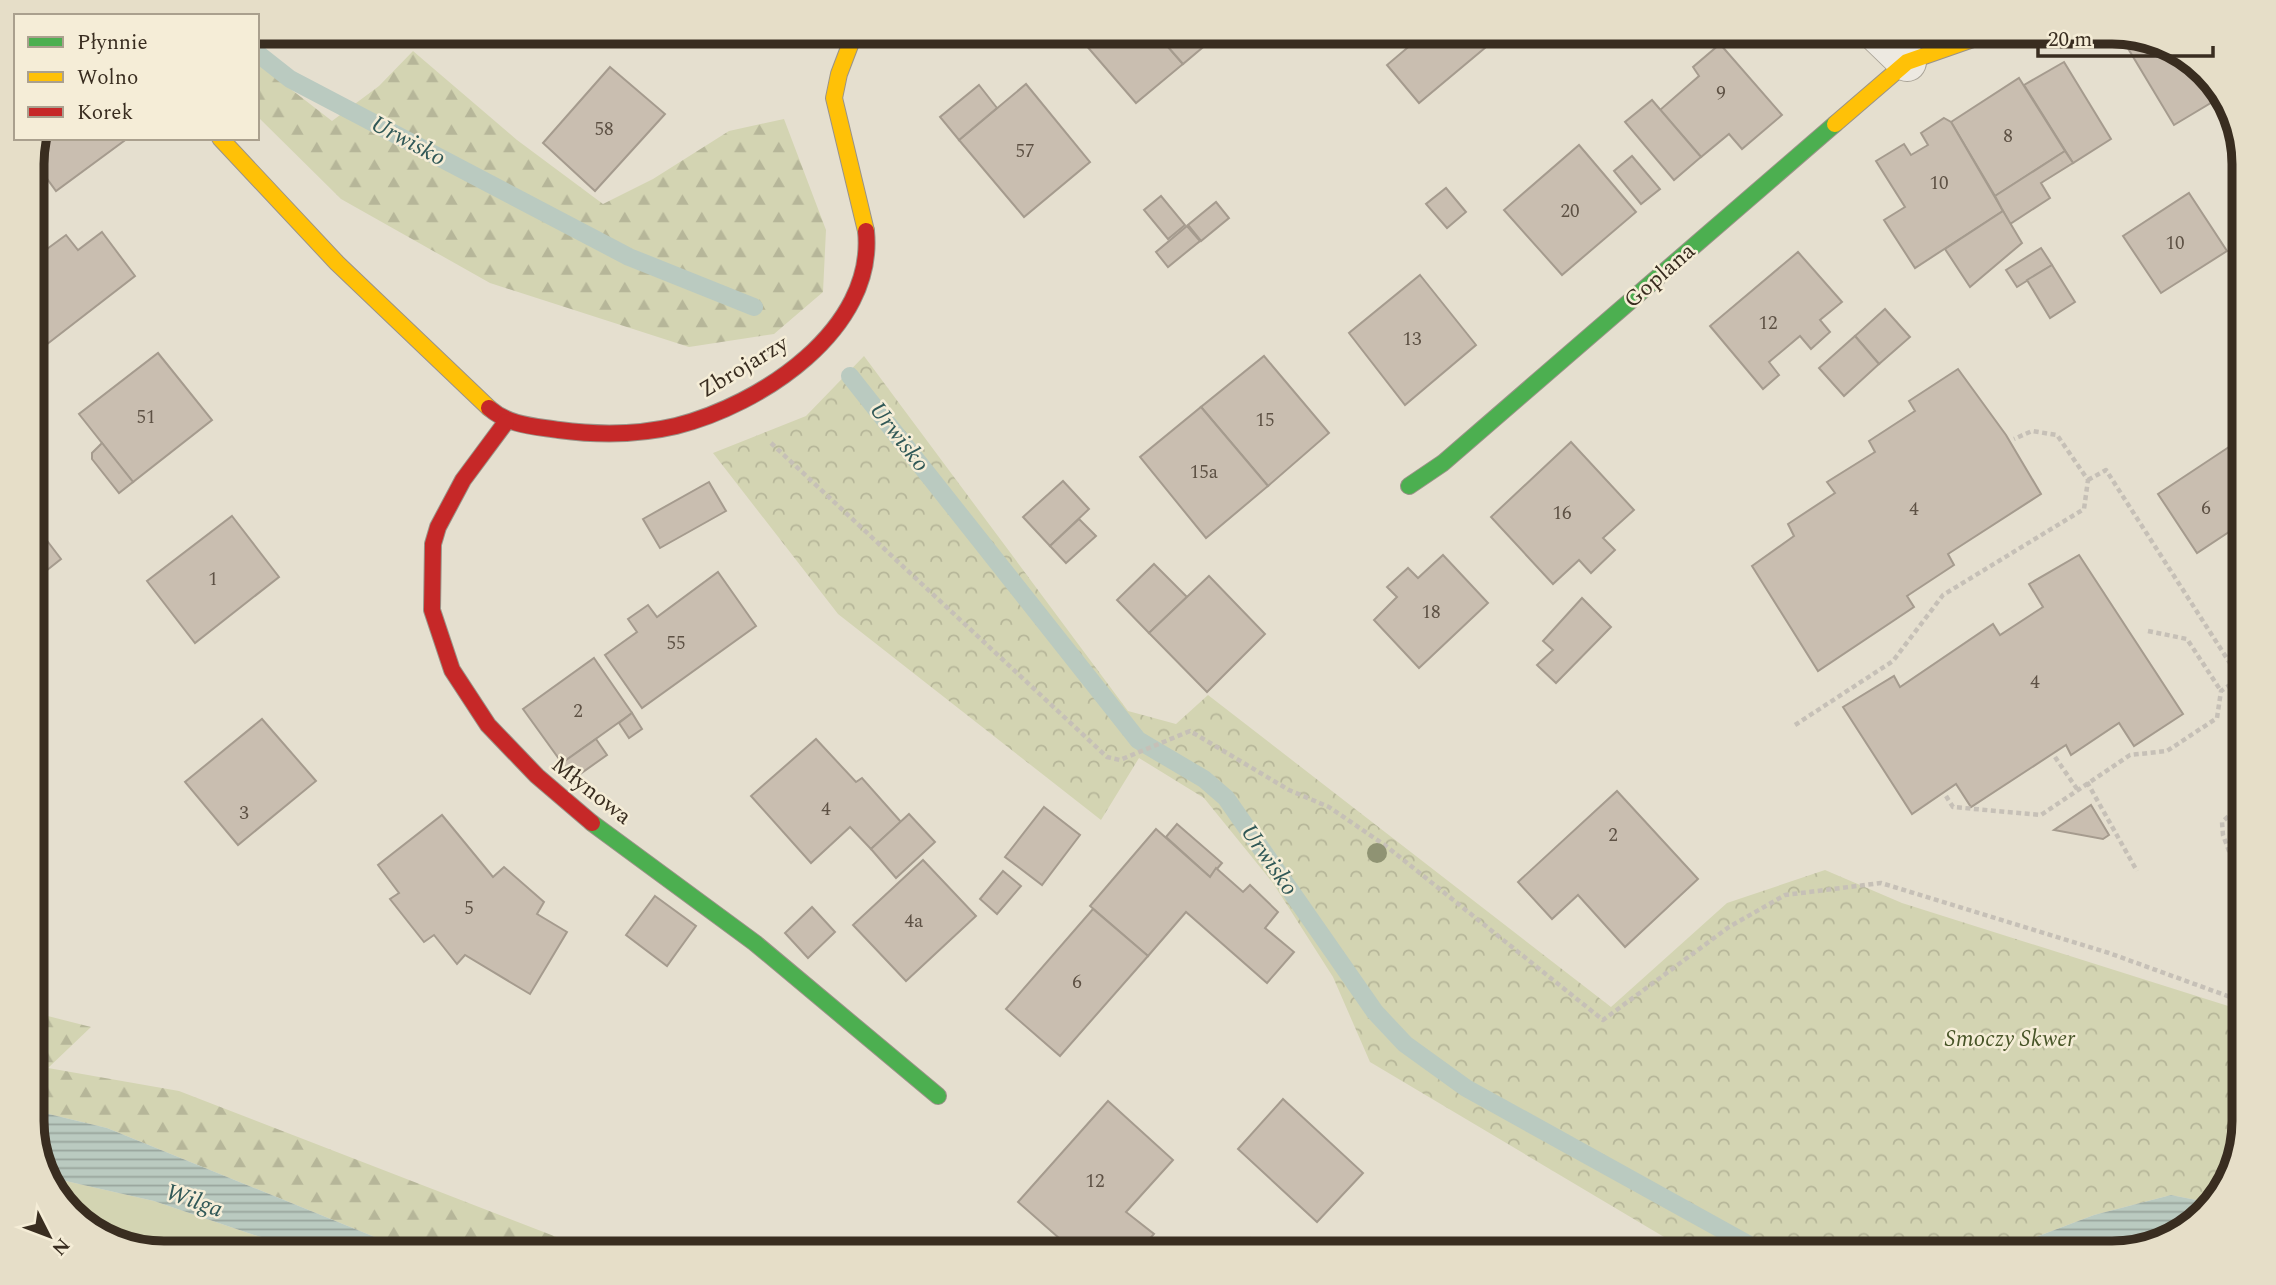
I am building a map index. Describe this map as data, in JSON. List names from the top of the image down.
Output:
{
  "streets": {
    "street": ["Goplana", "Zbrojarzy", "Młynowa"]
  },
  "crossings": [
    ["Zbrojarzy", "Młynowa"]
  ],
  "water": ["Urwisko", "Wilga"],
  "parks": ["Smoczy Skwer"],
  "house_numbers": [
    "9",
    "58",
    "8",
    "57",
    "10",
    "20",
    "10",
    "12",
    "13",
    "51",
    "15",
    "15a",
    "6",
    "4",
    "16",
    "1",
    "18",
    "55",
    "4",
    "2",
    "4",
    "3",
    "2",
    "5",
    "4a",
    "6",
    "12"
  ],
  "legend": ["Płynnie", "Wolno", "Korek"],
  "scale_bar": "20 m",
  "north": "bottom right"
}
